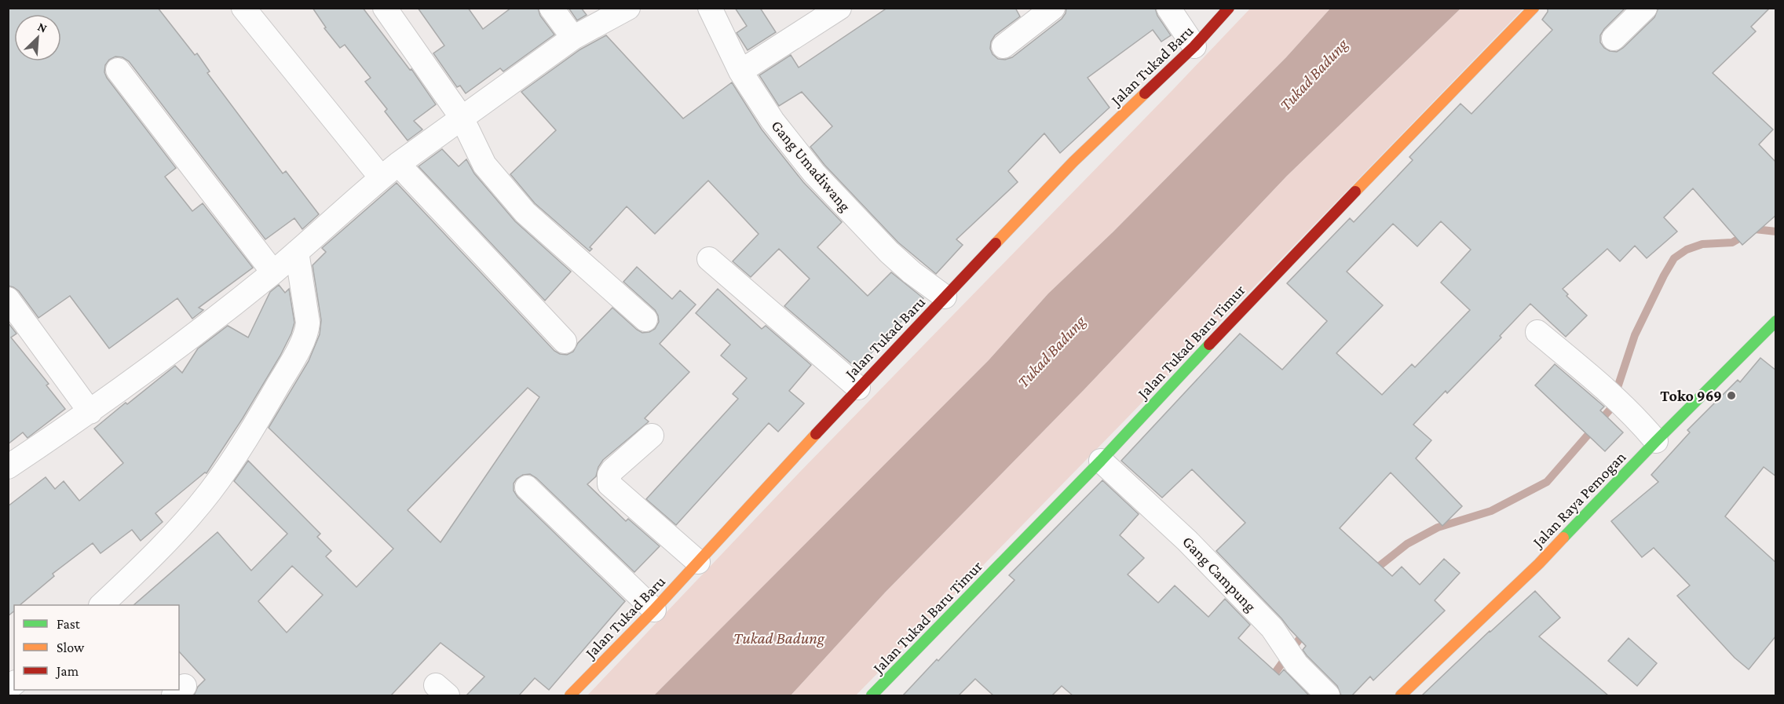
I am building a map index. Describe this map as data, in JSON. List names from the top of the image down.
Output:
{
  "streets": {
    "street": [
      "Jalan Tukad Baru",
      "Gang Umadiwang",
      "Jalan Tukad Baru Timur",
      "Jalan Raya Pemogan",
      "Gang Campung"
    ]
  },
  "crossings": [
    ["Jalan Tukad Baru", "Gang Umadiwang"],
    ["Jalan Tukad Baru Timur", "Gang Campung"]
  ],
  "water": ["Tukad Badung"],
  "places": ["Toko 969"],
  "legend": ["Fast", "Slow", "Jam"],
  "north": "top right"
}
